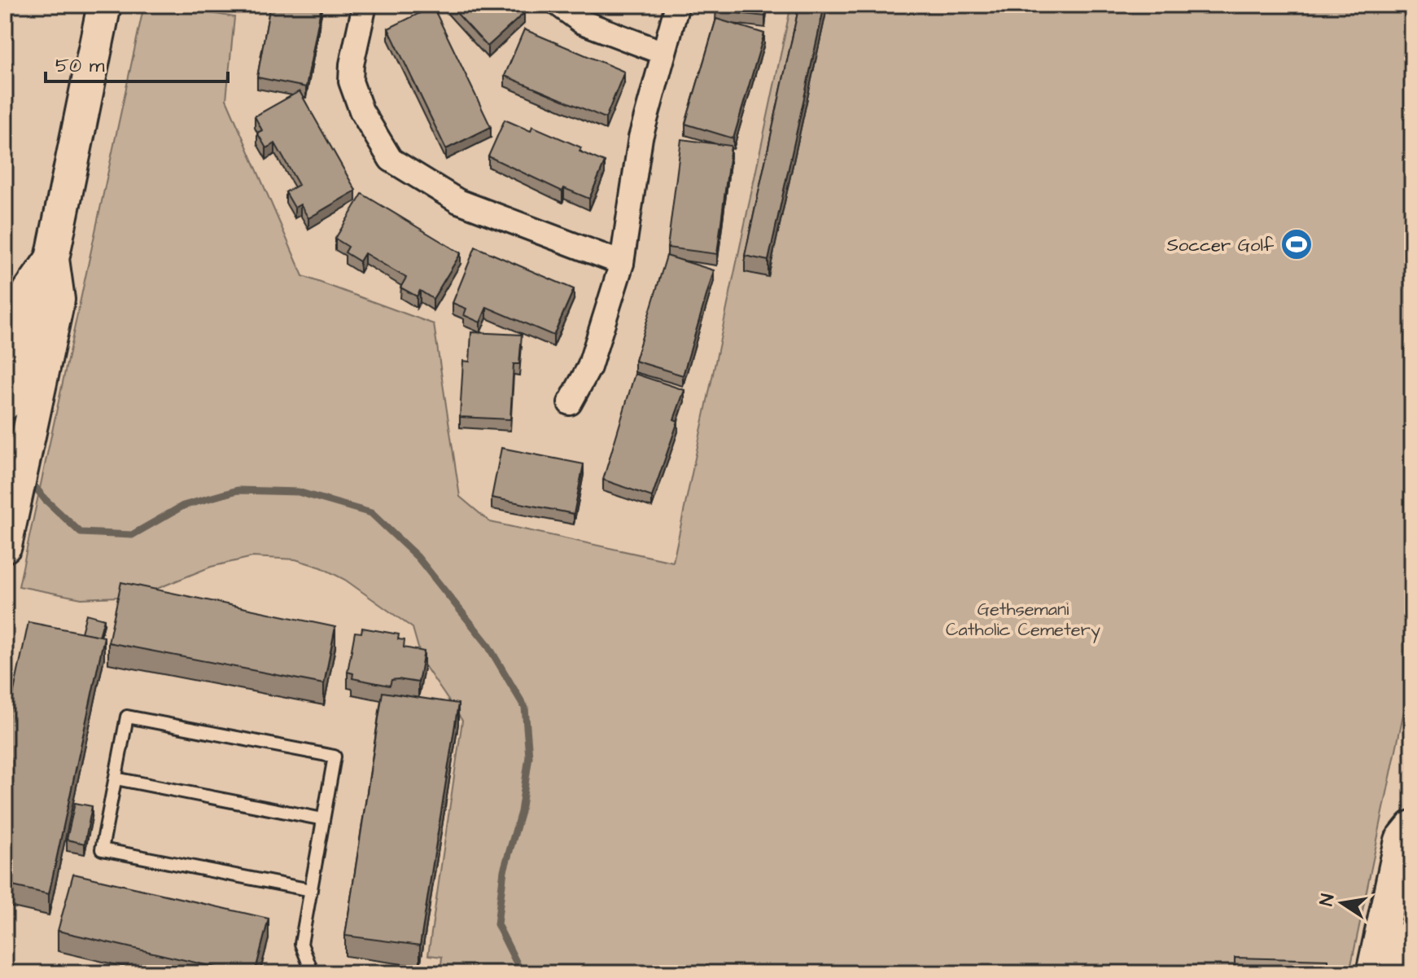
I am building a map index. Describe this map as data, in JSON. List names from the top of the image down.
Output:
{
  "parks": ["Gethsemani Catholic Cemetery"],
  "places": {
    "sports": ["Soccer Golf"]
  },
  "scale_bar": "50 m",
  "north": "left"
}
